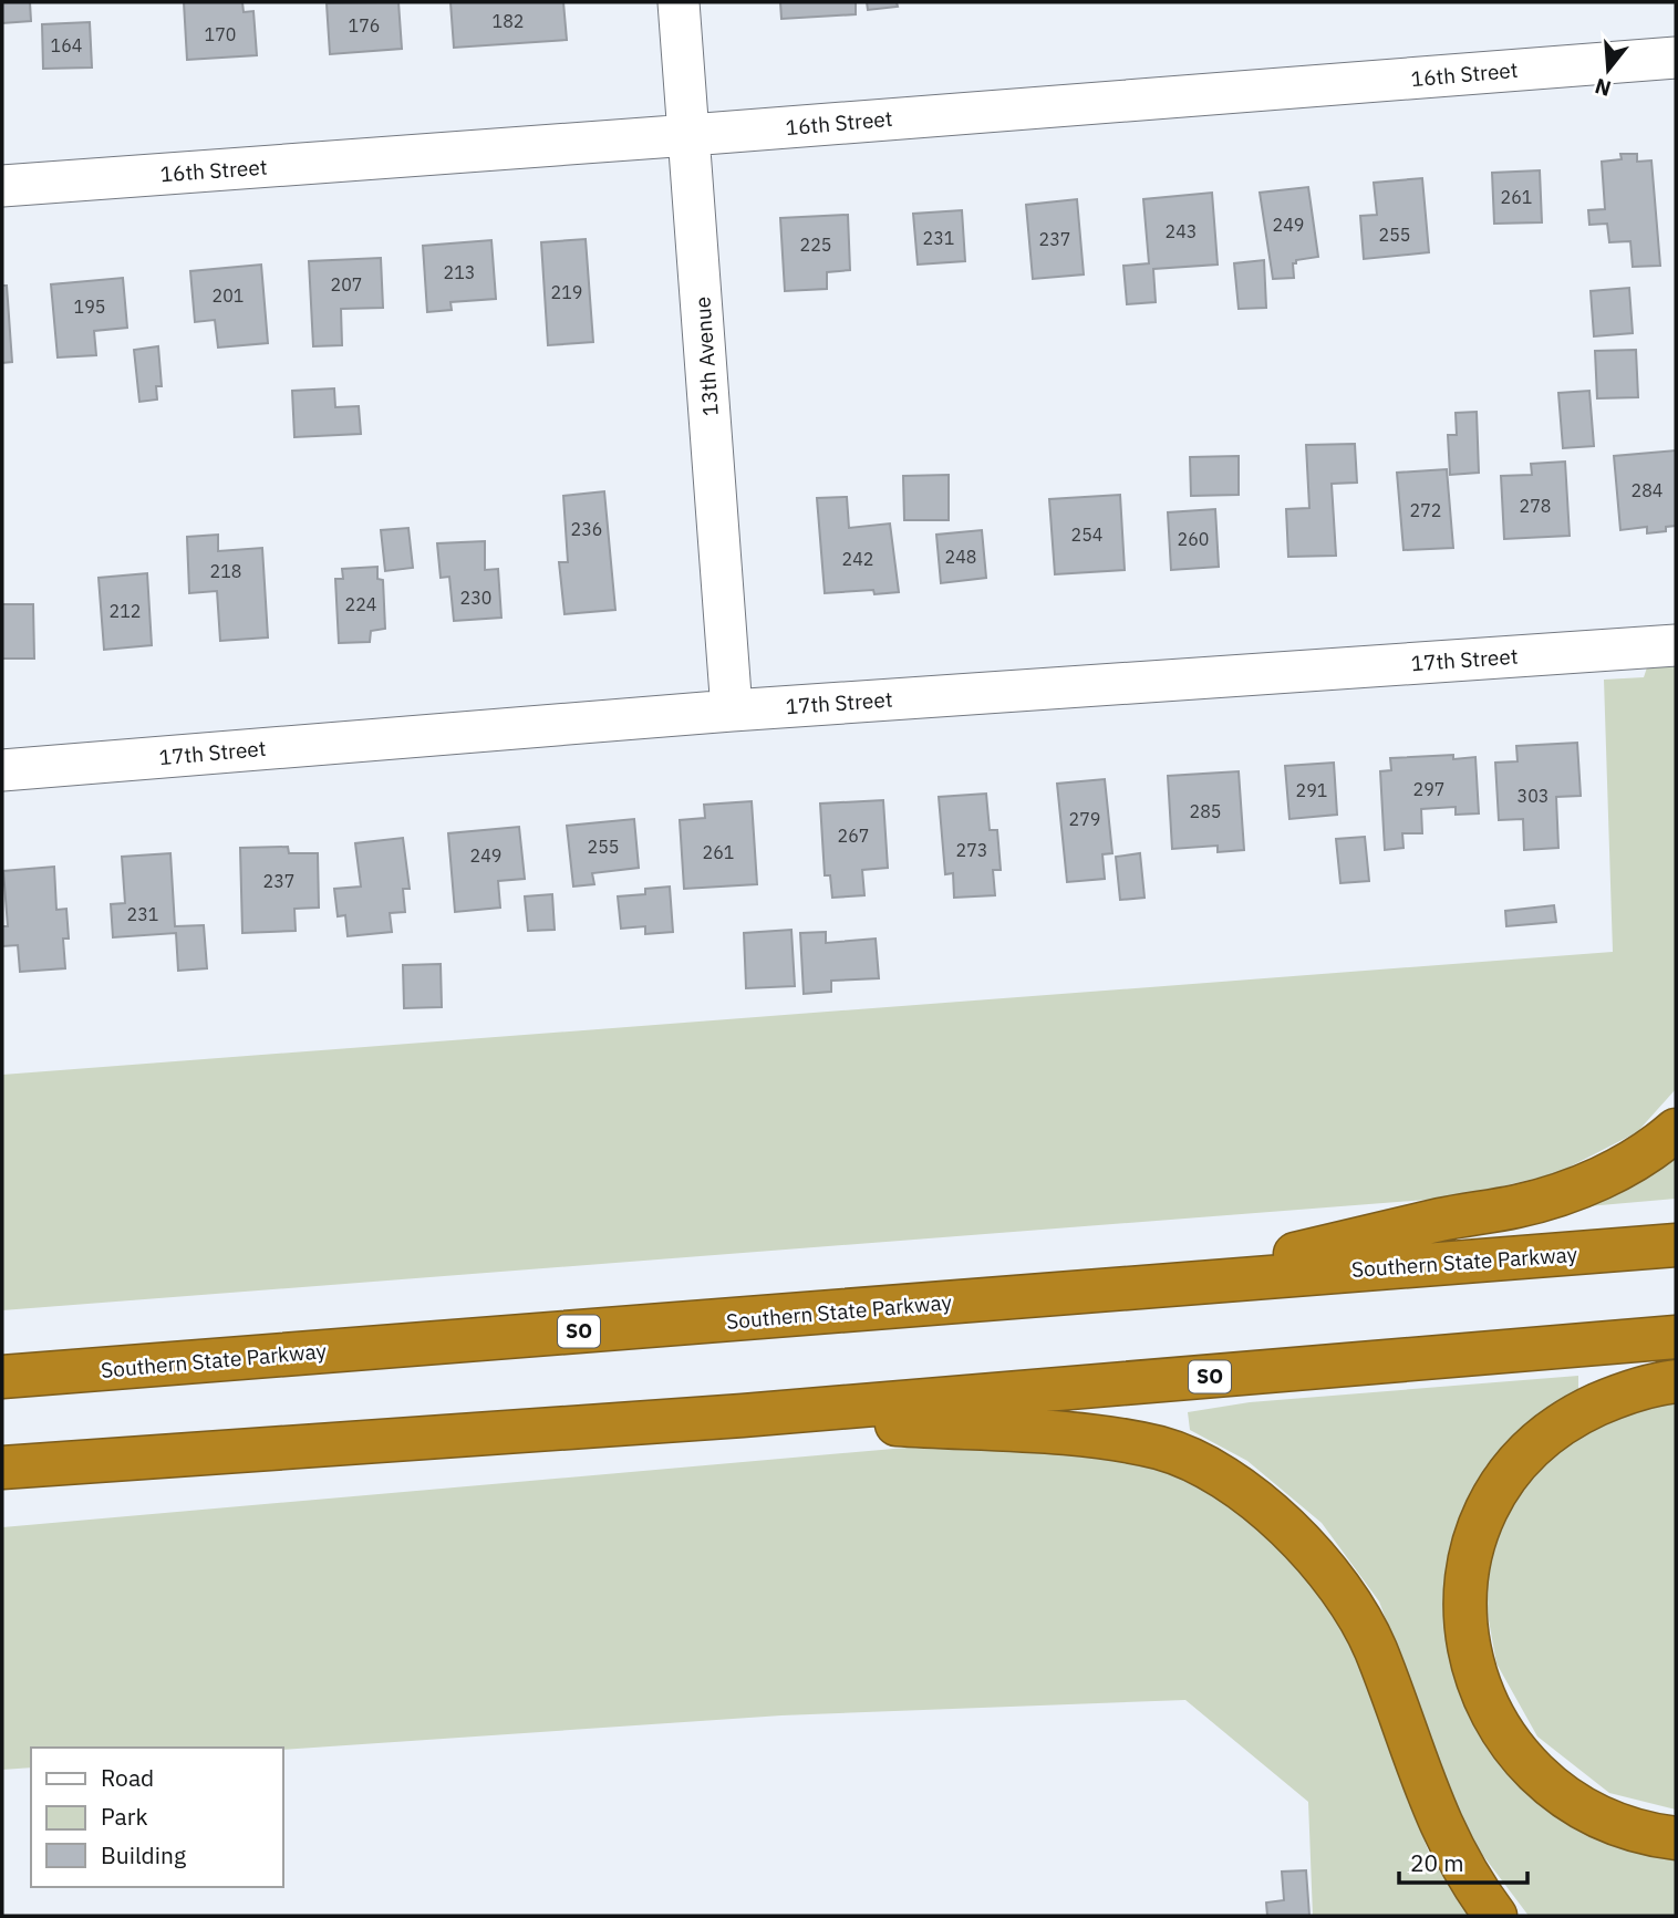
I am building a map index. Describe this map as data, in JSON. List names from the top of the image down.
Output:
{
  "streets": {
    "highway": ["Southern State Parkway", "SO"],
    "street": ["16th Street", "13th Avenue", "17th Street"]
  },
  "crossings": [
    ["16th Street", "13th Avenue"],
    ["13th Avenue", "17th Street"]
  ],
  "house_numbers": [
    "182",
    "176",
    "170",
    "164",
    "261",
    "249",
    "243",
    "255",
    "231",
    "237",
    "225",
    "213",
    "207",
    "219",
    "201",
    "195",
    "284",
    "278",
    "272",
    "236",
    "254",
    "260",
    "248",
    "242",
    "218",
    "230",
    "224",
    "212",
    "297",
    "291",
    "303",
    "285",
    "279",
    "267",
    "255",
    "273",
    "261",
    "249",
    "237",
    "231"
  ],
  "legend": ["Road", "Park", "Building"],
  "scale_bar": "20 m",
  "north": "bottom"
}
